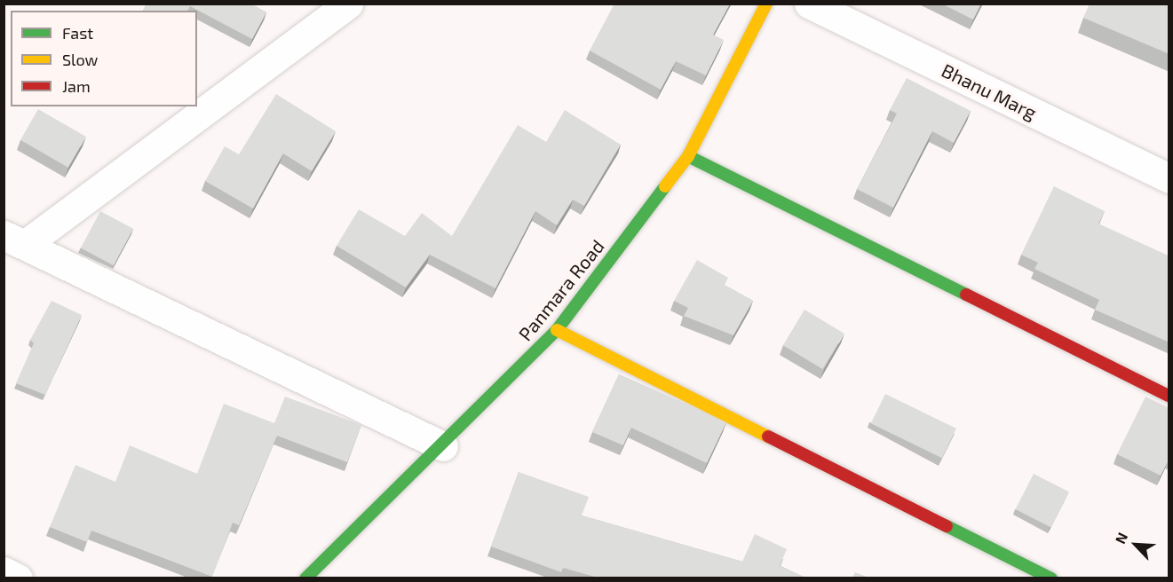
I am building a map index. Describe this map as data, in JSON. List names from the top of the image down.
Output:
{
  "streets": {
    "street": ["Bhanu Marg", "Panmara Road"]
  },
  "legend": ["Fast", "Slow", "Jam"],
  "north": "top left"
}
